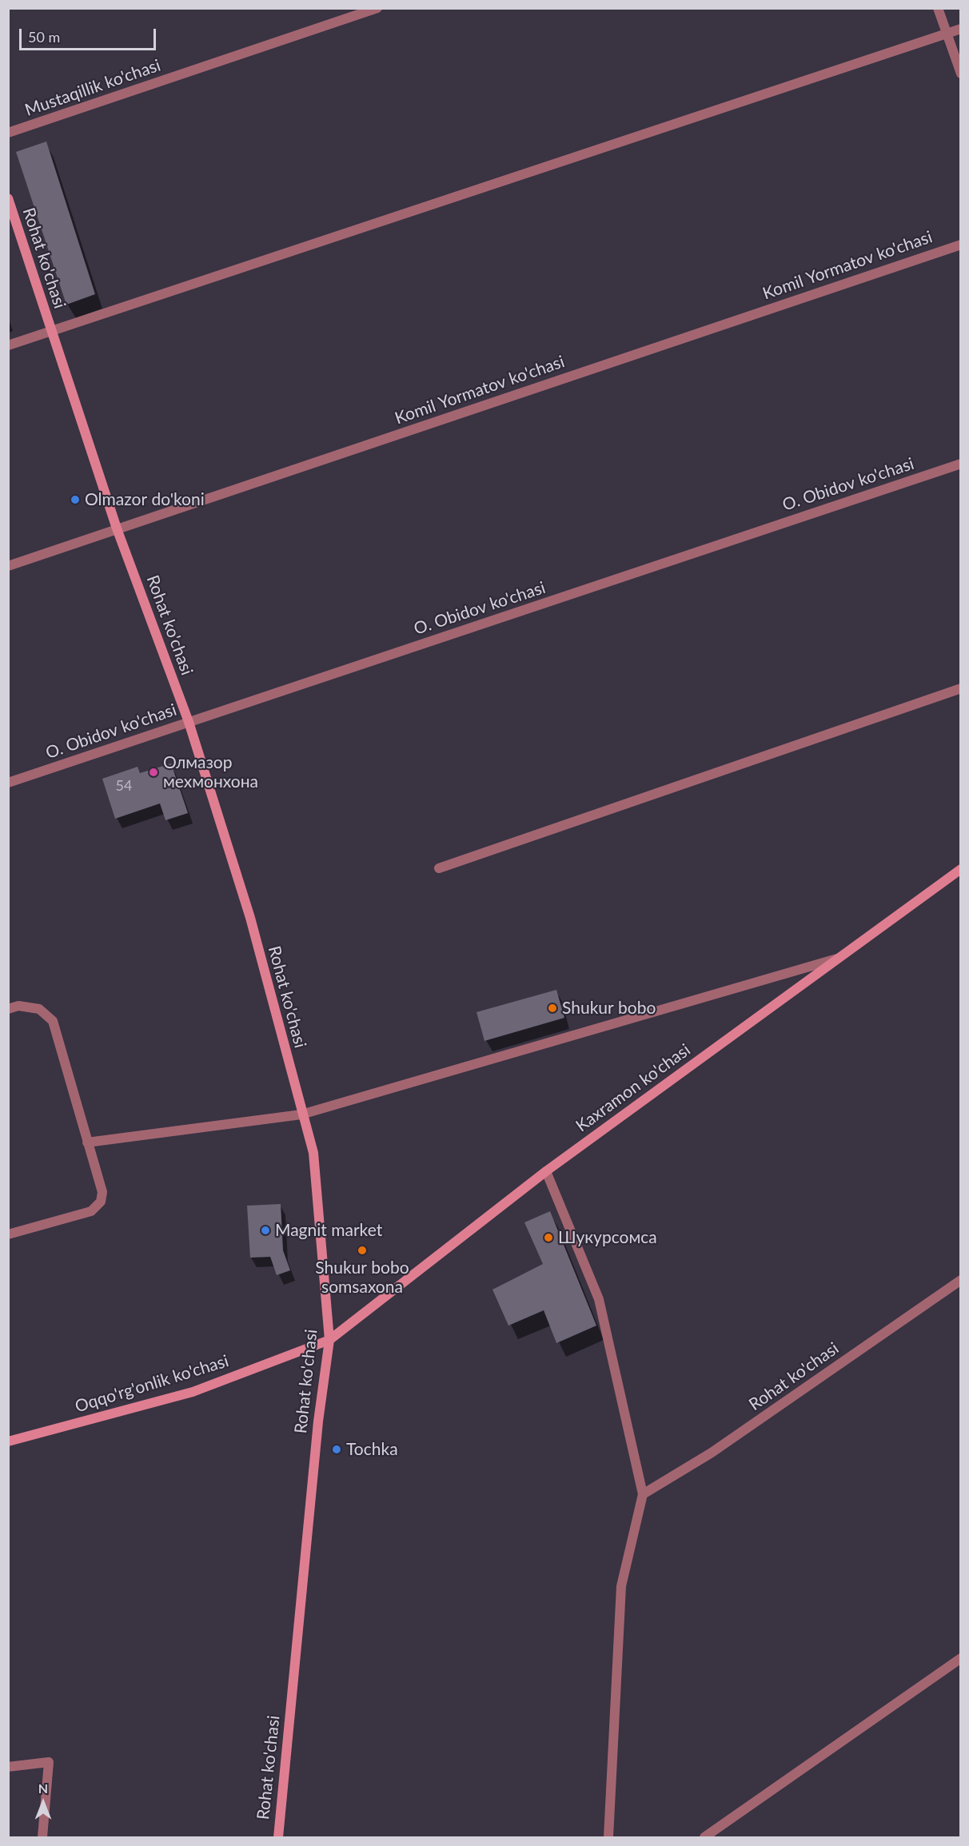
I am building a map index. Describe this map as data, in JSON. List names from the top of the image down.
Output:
{
  "streets": {
    "street": [
      "Mustaqillik ko'chasi",
      "Rohat ko'chasi",
      "Komil Yormatov ko'chasi",
      "O. Obidov ko'chasi",
      "Kaxramon ko'chasi",
      "Oqqo'rg'onlik ko'chasi"
    ]
  },
  "crossings": [
    ["Rohat ko'chasi", "Komil Yormatov ko'chasi"],
    ["Rohat ko'chasi", "O. Obidov ko'chasi"],
    ["Rohat ko'chasi", "Kaxramon ko'chasi"],
    ["Rohat ko'chasi", "Oqqo'rg'onlik ko'chasi"],
    ["Kaxramon ko'chasi", "Oqqo'rg'onlik ko'chasi"]
  ],
  "places": [
    "Olmazor do'koni",
    "Олмазор мехмонхона",
    "Shukur bobo",
    "Magnit market",
    "Шукурсомса",
    "Shukur bobo somsaxona",
    "Tochka"
  ],
  "house_numbers": ["54"],
  "scale_bar": "50 m",
  "north": "top"
}
